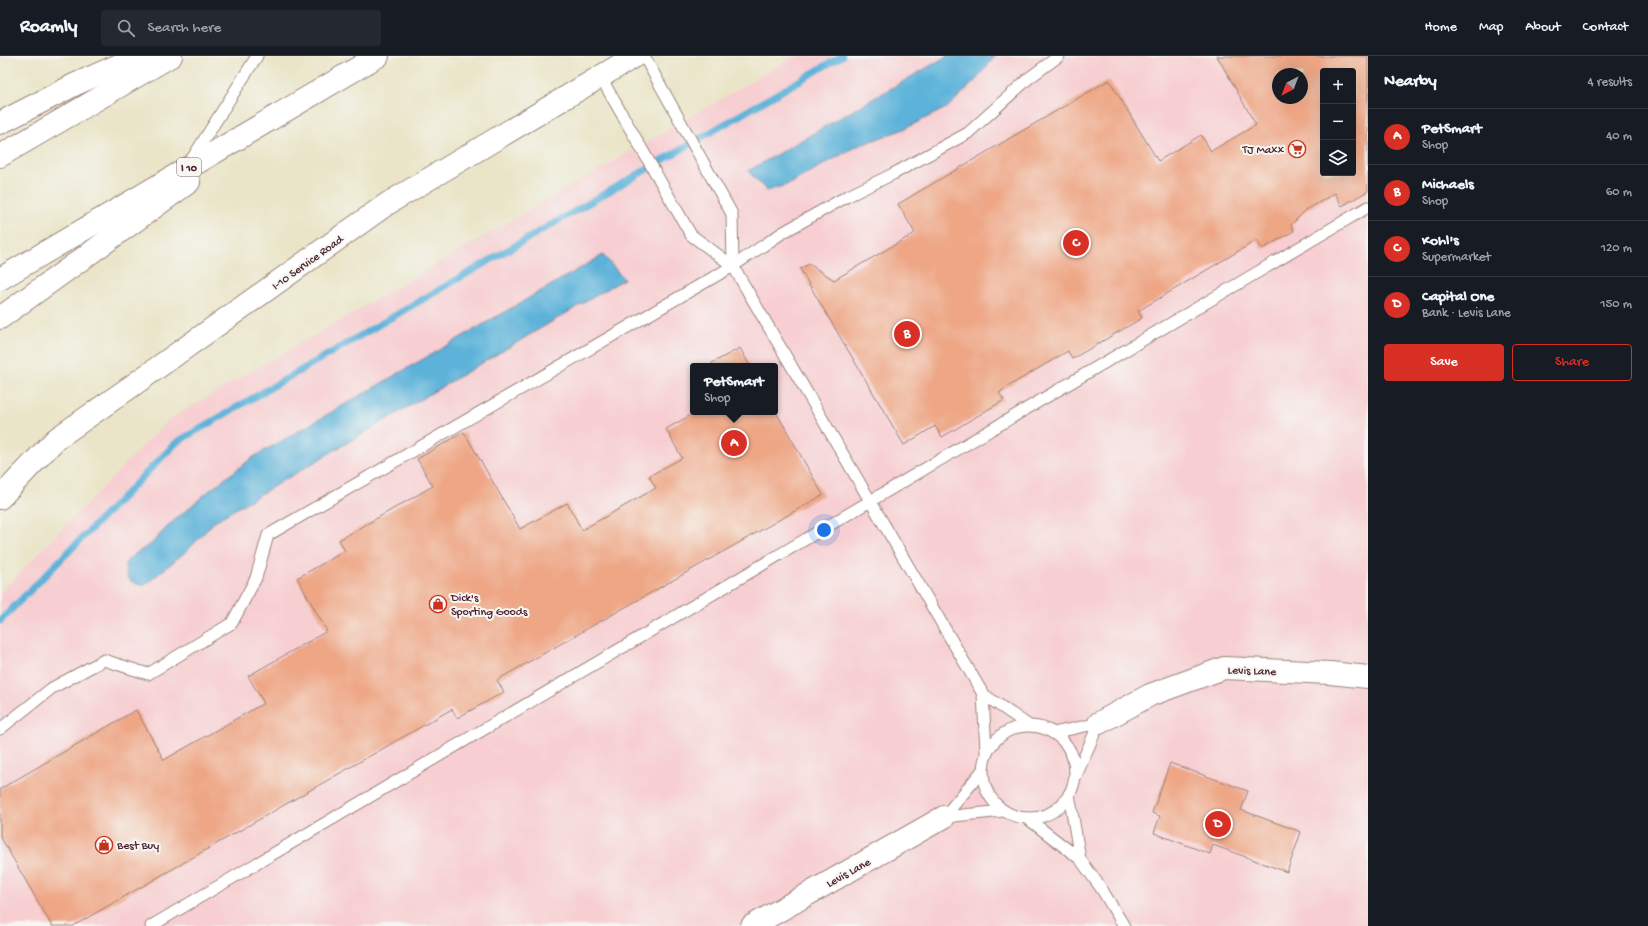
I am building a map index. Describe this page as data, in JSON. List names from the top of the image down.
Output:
{
  "streets": {
    "main road": ["I 10", "I-10 Service Road", "Levis Lane"]
  },
  "places": {
    "supermarket": ["TJ Maxx"],
    "shop": ["Dick's Sporting Goods", "Best Buy"]
  },
  "north": "bottom left",
  "page": {
    "header": "Roamly",
    "search": "Search here",
    "nav": [
      "Home",
      "Map",
      "About",
      "Contact"
    ],
    "heading": ["Nearby", "4 results"],
    "map_buttons": ["+", "−"],
    "list": [
      {
        "mark": "A",
        "name": "PetSmart",
        "note": "Shop",
        "value": "40 m"
      },
      {
        "mark": "B",
        "name": "Michaels",
        "note": "Shop",
        "value": "60 m"
      },
      {
        "mark": "C",
        "name": "Kohl's",
        "note": "Supermarket",
        "value": "120 m"
      },
      {
        "mark": "D",
        "name": "Capital One",
        "note": "Bank · Levis Lane",
        "value": "150 m"
      }
    ],
    "pins": [
      "C",
      "B",
      "A",
      "D"
    ],
    "buttons": ["Save", "Share"],
    "popup": ["PetSmart", "Shop"]
  }
}
